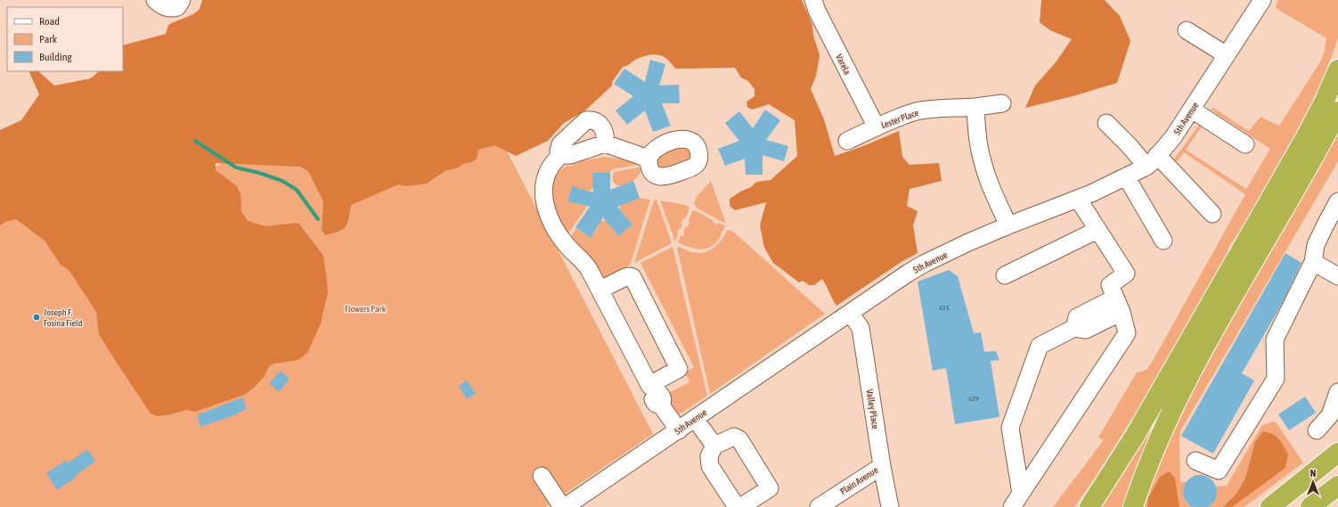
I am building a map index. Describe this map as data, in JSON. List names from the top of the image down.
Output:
{
  "streets": {
    "street": [
      "Varela",
      "Lester Place",
      "5th Avenue",
      "Valley Place",
      "Plain Avenue"
    ]
  },
  "crossings": [
    ["Varela", "Lester Place"],
    ["5th Avenue", "Valley Place"],
    ["Valley Place", "Plain Avenue"]
  ],
  "parks": ["Flowers Park"],
  "places": ["Joseph F. Fosina Field"],
  "house_numbers": ["615", "629"],
  "legend": ["Road", "Park", "Building"],
  "north": "top"
}
